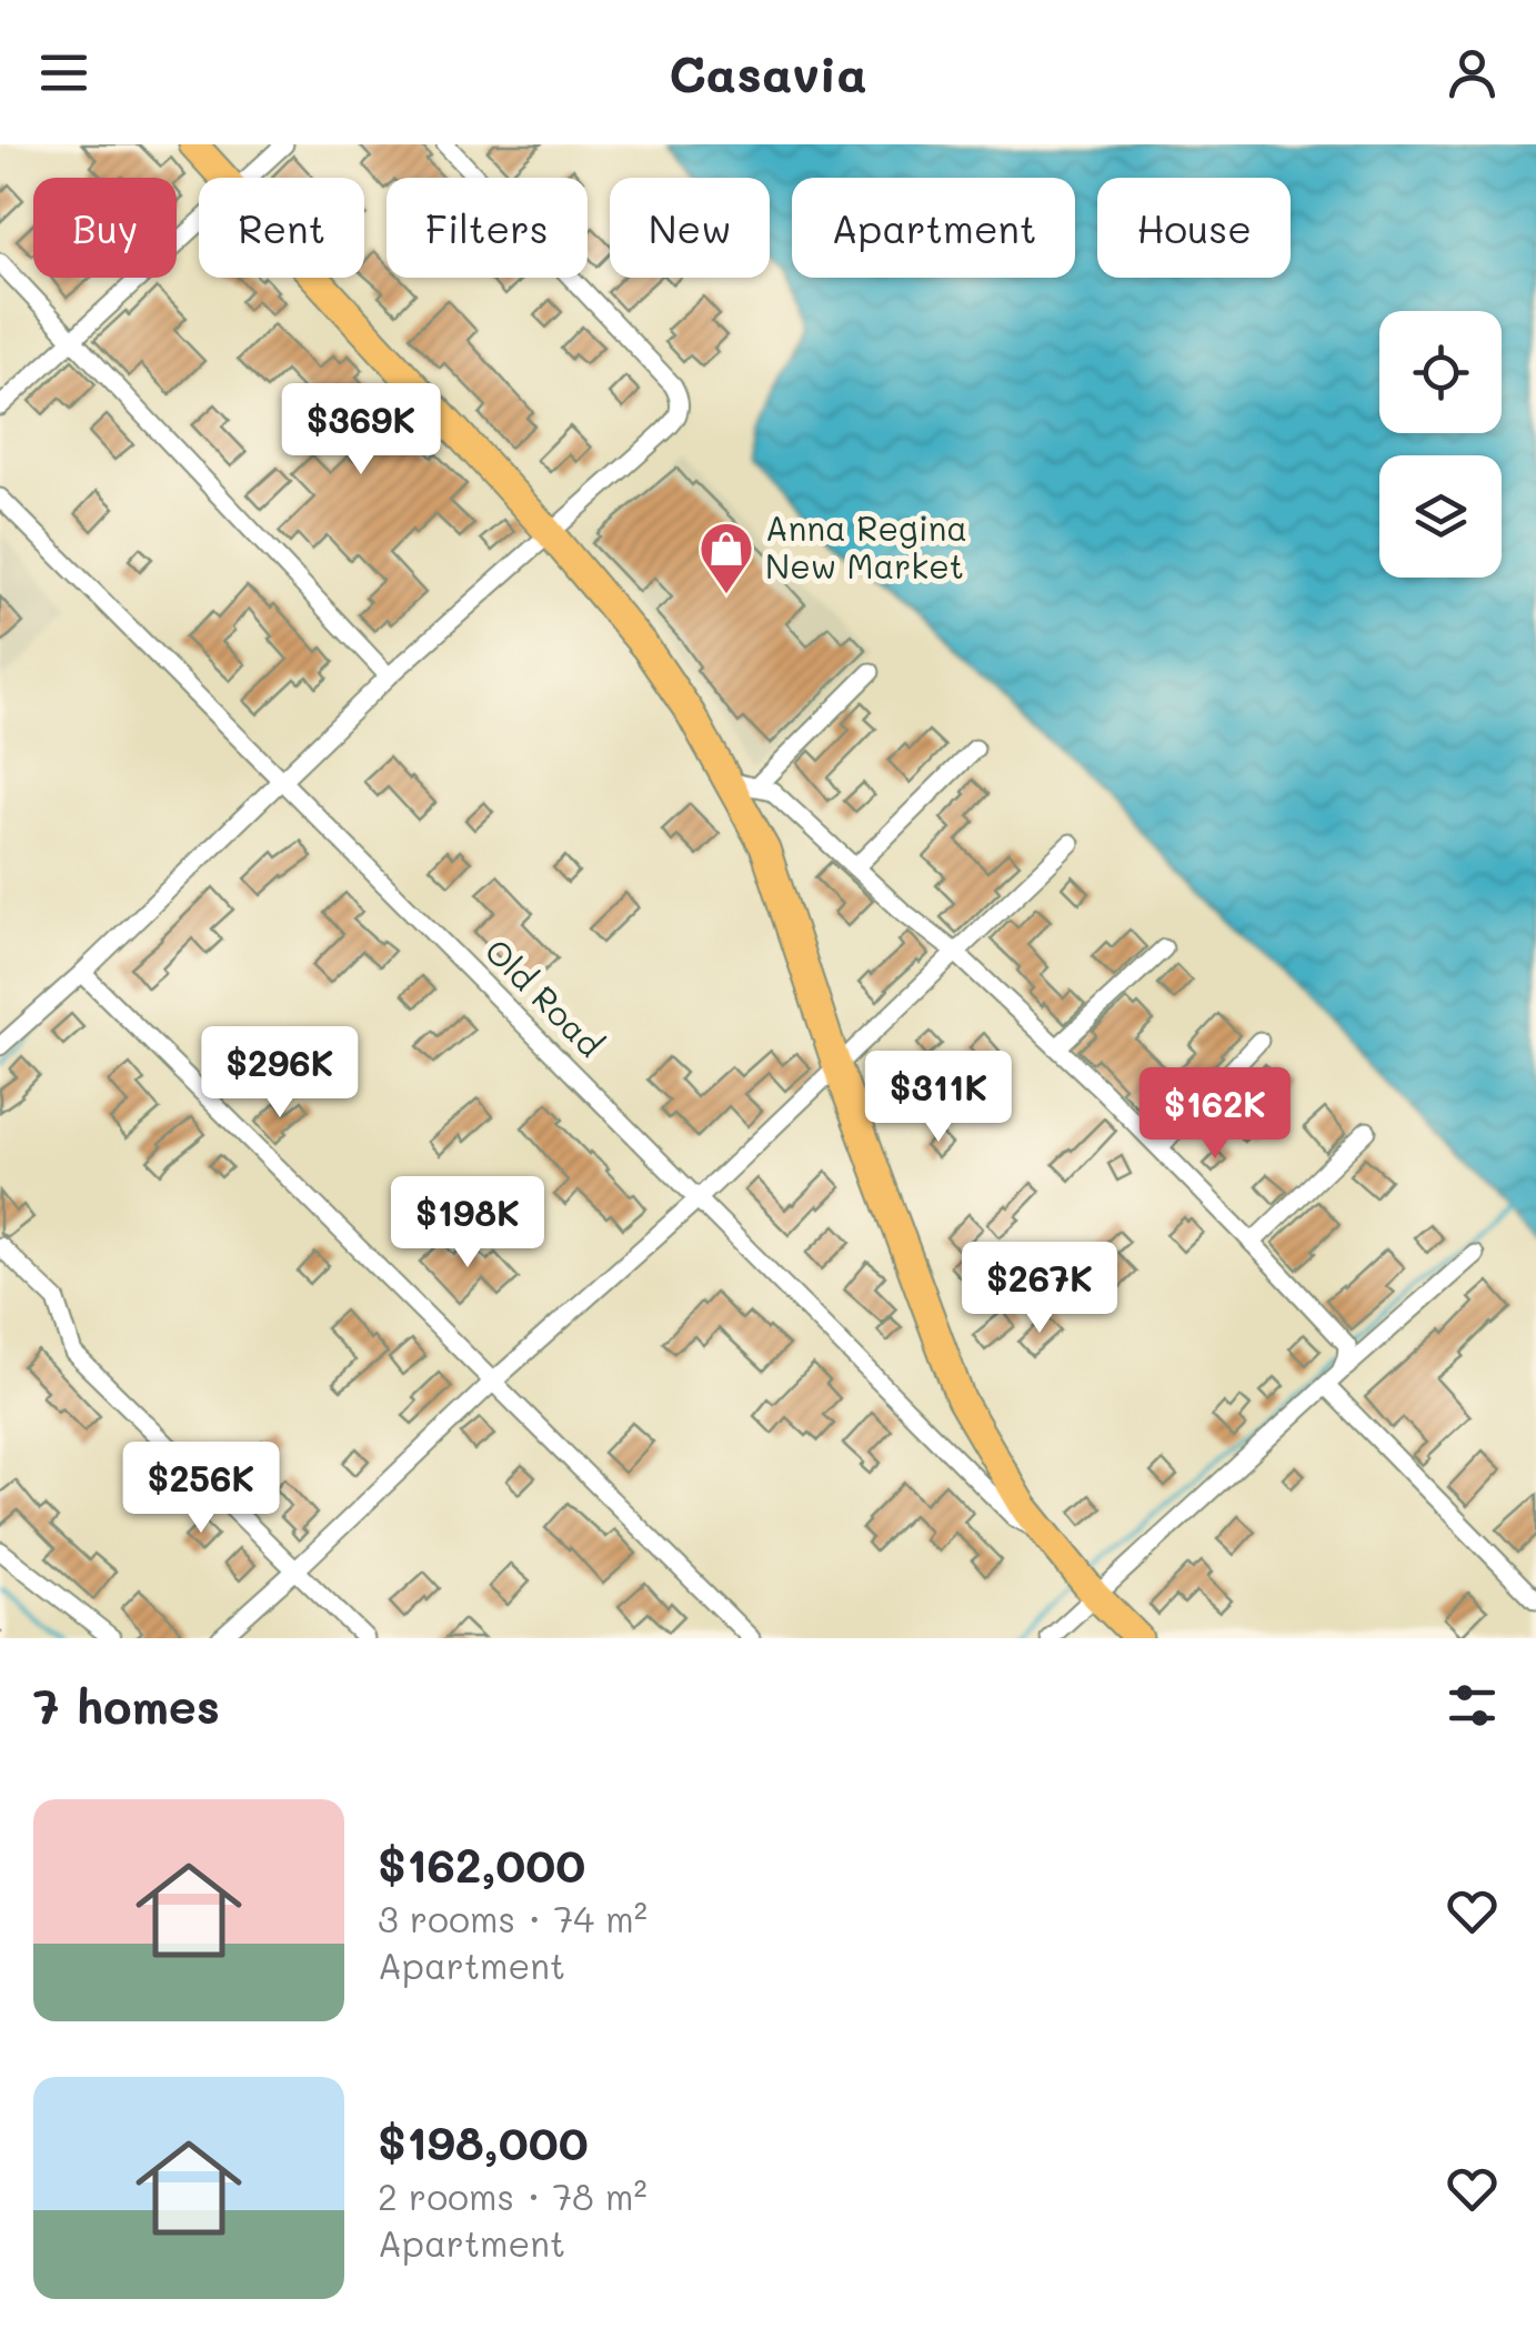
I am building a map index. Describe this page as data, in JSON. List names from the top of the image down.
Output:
{
  "streets": {
    "street": ["Old Road"]
  },
  "places": {
    "shop": ["Anna Regina New Market"]
  },
  "page": {
    "header": "Casavia",
    "chip": [
      "Buy",
      "Rent",
      "Filters",
      "New",
      "Apartment",
      "House"
    ],
    "price": [
      "$369K",
      "$296K",
      "$311K",
      "$162K",
      "$198K",
      "$267K",
      "$256K"
    ],
    "heading": "7 homes",
    "list": [
      {
        "name": "$162,000",
        "note": "3 rooms · 74 m² · Apartment"
      },
      {
        "name": "$198,000",
        "note": "2 rooms · 78 m² · Apartment"
      }
    ]
  }
}
